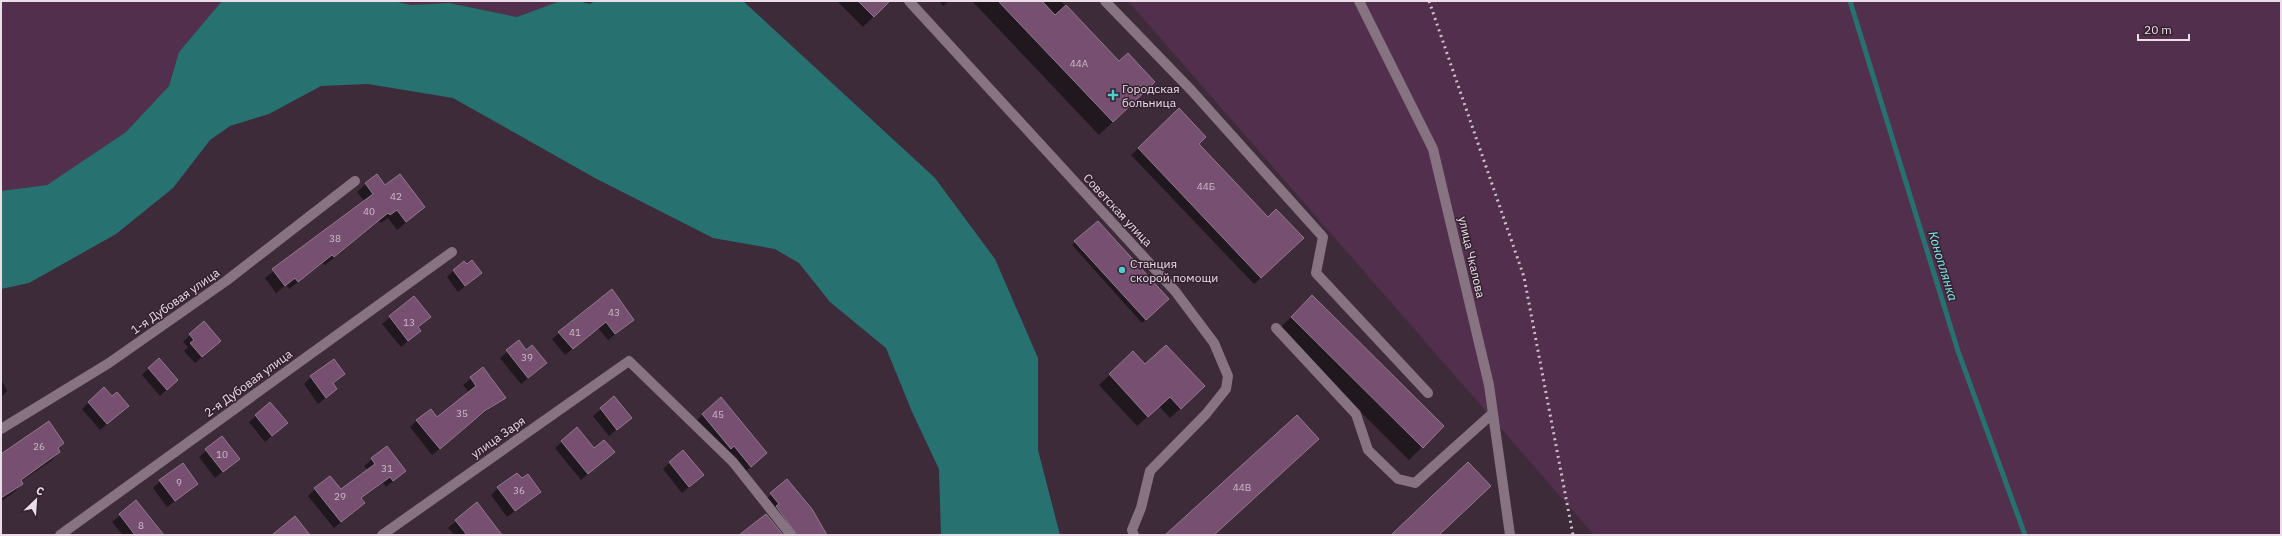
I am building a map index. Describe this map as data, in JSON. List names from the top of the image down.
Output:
{
  "streets": {
    "street": [
      "Советская улица",
      "улица Чкалова",
      "1-я Дубовая улица",
      "2-я Дубовая улица",
      "улица Заря"
    ]
  },
  "water": ["Коноплянка"],
  "places": {
    "health": ["Городская больница"],
    "other": ["Станция скорой помощи"]
  },
  "house_numbers": [
    "44А",
    "44Б",
    "42",
    "40",
    "38",
    "43",
    "13",
    "41",
    "39",
    "35",
    "45",
    "26",
    "10",
    "31",
    "9",
    "44В",
    "36",
    "29",
    "8"
  ],
  "scale_bar": "20 m",
  "north": "top right"
}
